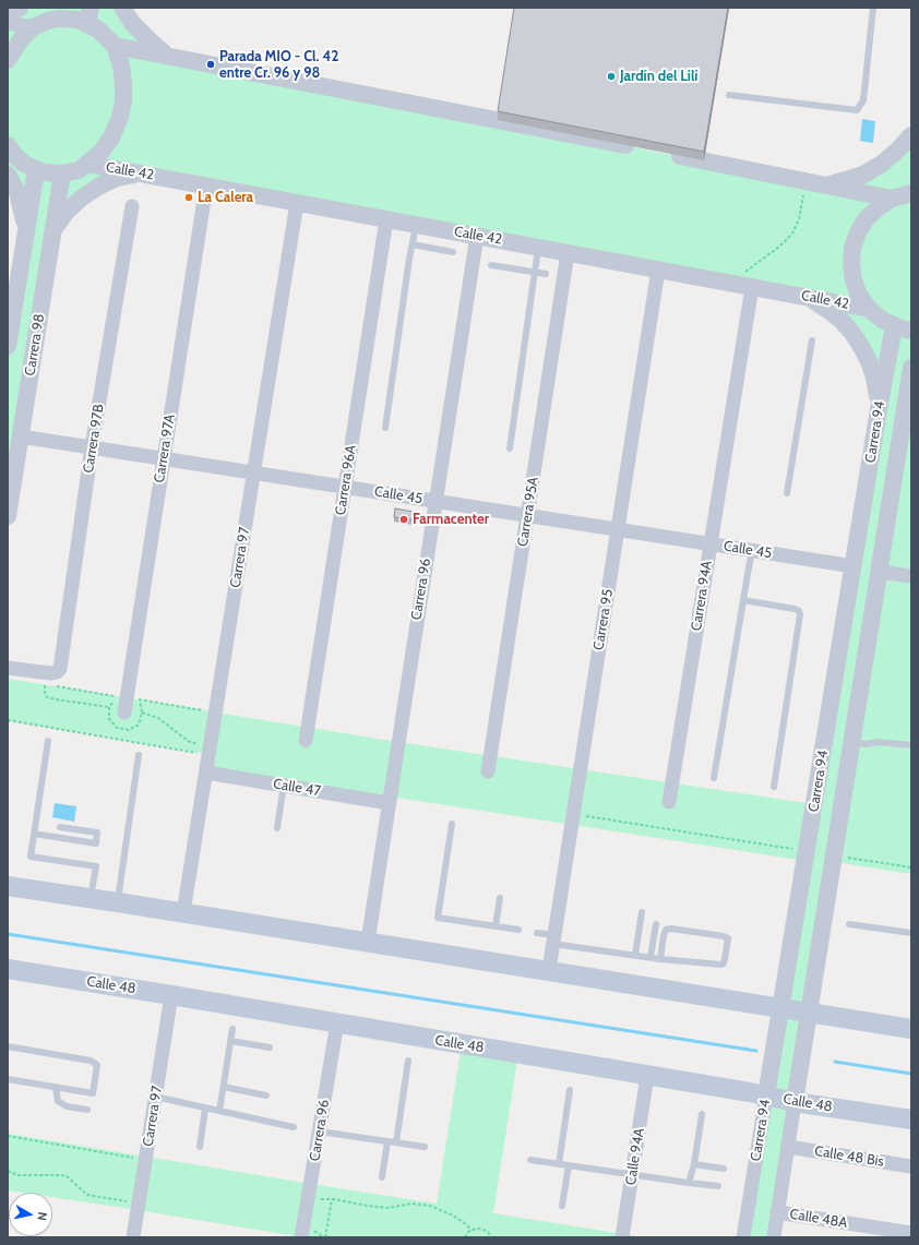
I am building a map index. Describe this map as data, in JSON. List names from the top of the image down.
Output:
{
  "streets": {
    "main road": ["Calle 48"],
    "street": [
      "Calle 42",
      "Carrera 98",
      "Carrera 94",
      "Carrera 97B",
      "Carrera 97A",
      "Carrera 96A",
      "Calle 45",
      "Carrera 95A",
      "Carrera 97",
      "Carrera 96",
      "Carrera 94A",
      "Carrera 95",
      "Calle 47",
      "Calle 94A",
      "Calle 48 Bis",
      "Calle 48A"
    ]
  },
  "crossings": [
    ["Calle 42", "Carrera 97A"],
    ["Calle 42", "Carrera 96A"],
    ["Calle 42", "Carrera 95A"],
    ["Calle 42", "Carrera 97"],
    ["Calle 42", "Carrera 96"],
    ["Calle 42", "Carrera 94A"],
    ["Calle 42", "Carrera 95"],
    ["Carrera 98", "Calle 45"],
    ["Carrera 94", "Calle 45"],
    ["Carrera 94", "Calle 48"],
    ["Carrera 94", "Calle 48 Bis"],
    ["Carrera 94", "Calle 48A"],
    ["Carrera 97B", "Calle 45"],
    ["Carrera 97A", "Calle 45"],
    ["Carrera 96A", "Calle 45"],
    ["Calle 45", "Carrera 95A"],
    ["Calle 45", "Carrera 97"],
    ["Calle 45", "Carrera 96"],
    ["Calle 45", "Carrera 94A"],
    ["Calle 45", "Carrera 95"],
    ["Carrera 97", "Calle 47"],
    ["Carrera 97", "Calle 48"],
    ["Carrera 96", "Calle 47"],
    ["Carrera 96", "Calle 48"],
    ["Calle 48", "Calle 94A"]
  ],
  "places": [
    "Parada MIO - Cl. 42 entre Cr. 96 y 98",
    "Jardín del Lilí",
    "La Calera",
    "Farmacenter"
  ],
  "north": "right"
}
